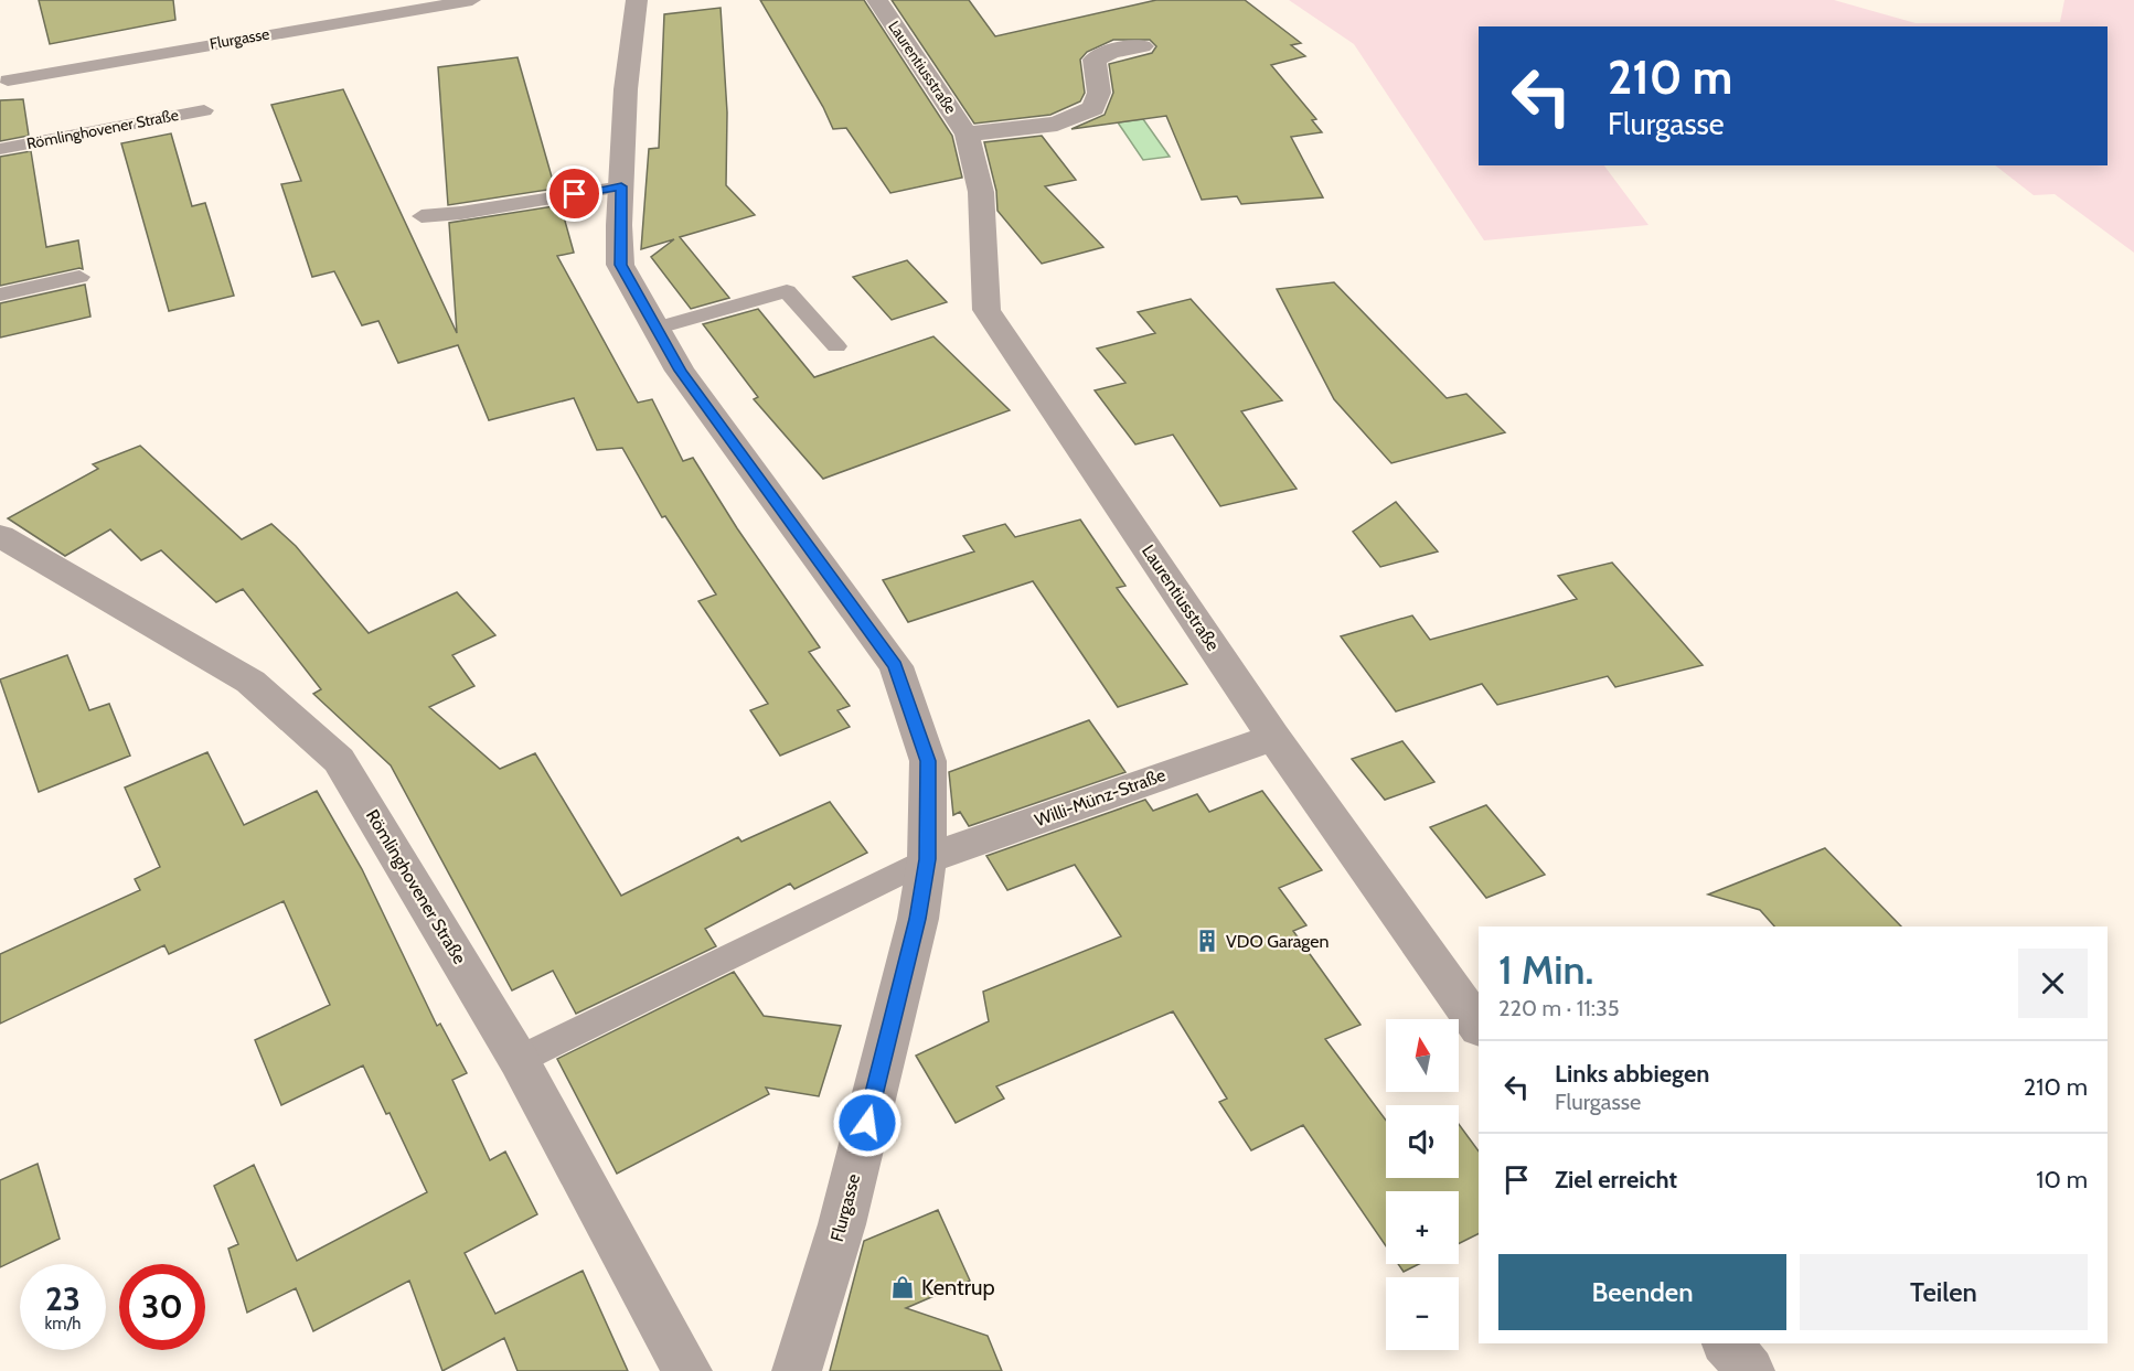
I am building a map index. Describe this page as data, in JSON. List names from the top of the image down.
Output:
{
  "streets": {
    "street": [
      "Flurgasse",
      "Laurentiusstraße",
      "Römlinghovener Straße",
      "Willi-Münz-Straße"
    ]
  },
  "crossings": [
    ["Flurgasse", "Willi-Münz-Straße"],
    ["Laurentiusstraße", "Willi-Münz-Straße"]
  ],
  "places": {
    "building": ["VDO Garagen"],
    "shop": ["Kentrup"]
  },
  "north": "top",
  "page": {
    "turn": ["210 m", "Flurgasse"],
    "heading": ["1 Min.", "220 m · 11:35"],
    "map_buttons": ["+", "−"],
    "list": [
      {
        "name": "Links abbiegen",
        "note": "Flurgasse",
        "value": "210 m"
      },
      {
        "name": "Ziel erreicht",
        "value": "10 m"
      }
    ],
    "buttons": ["Beenden", "Teilen"],
    "speed": "23 km/h",
    "limit": "30"
  }
}
